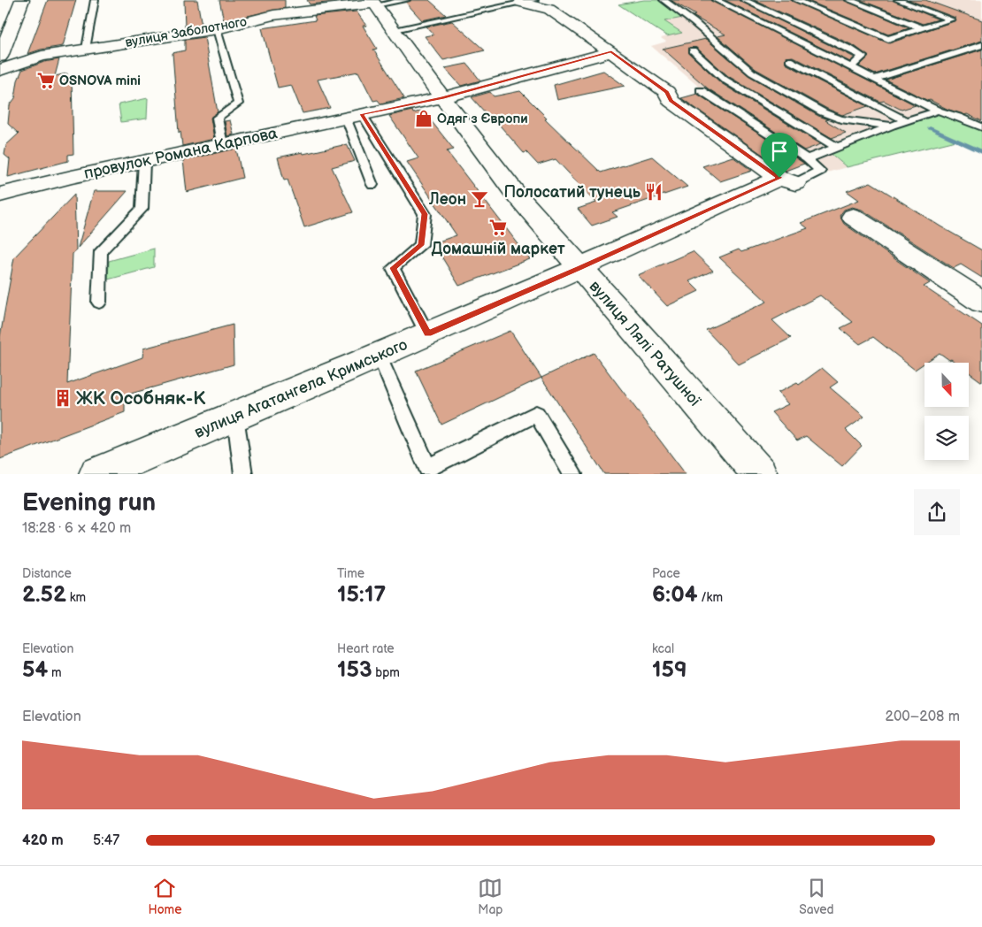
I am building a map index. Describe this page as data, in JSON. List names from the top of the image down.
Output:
{
  "streets": {
    "street": [
      "вулиця Заболотного",
      "провулок Романа Карпова",
      "вулиця Лялі Ратушної",
      "вулиця Агатангела Кримського"
    ]
  },
  "crossings": [
    ["вулиця Заболотного", "вулиця Лялі Ратушної"],
    ["провулок Романа Карпова", "вулиця Лялі Ратушної"],
    ["вулиця Лялі Ратушної", "вулиця Агатангела Кримського"]
  ],
  "places": {
    "supermarket": ["OSNOVA mini", "Домашній маркет"],
    "shop": ["Одяг з Європи"],
    "restaurant": ["Полосатий тунець"],
    "bar": ["Леон"],
    "building": ["ЖК Особняк-К"]
  },
  "north": "bottom",
  "page": {
    "heading": ["Evening run", "18:28 · 6 × 420 m"],
    "stats": [
      ["Distance", "2.52 km"],
      ["Time", "15:17"],
      ["Pace", "6:04 /km"],
      ["Elevation", "54 m"],
      ["Heart rate", "153 bpm"],
      ["kcal", "159"]
    ],
    "chart": ["Elevation", "200–208 m"],
    "list": [
      {
        "name": "420 m",
        "note": "5:47"
      }
    ],
    "tabs": ["Home", "Map", "Saved"]
  }
}
